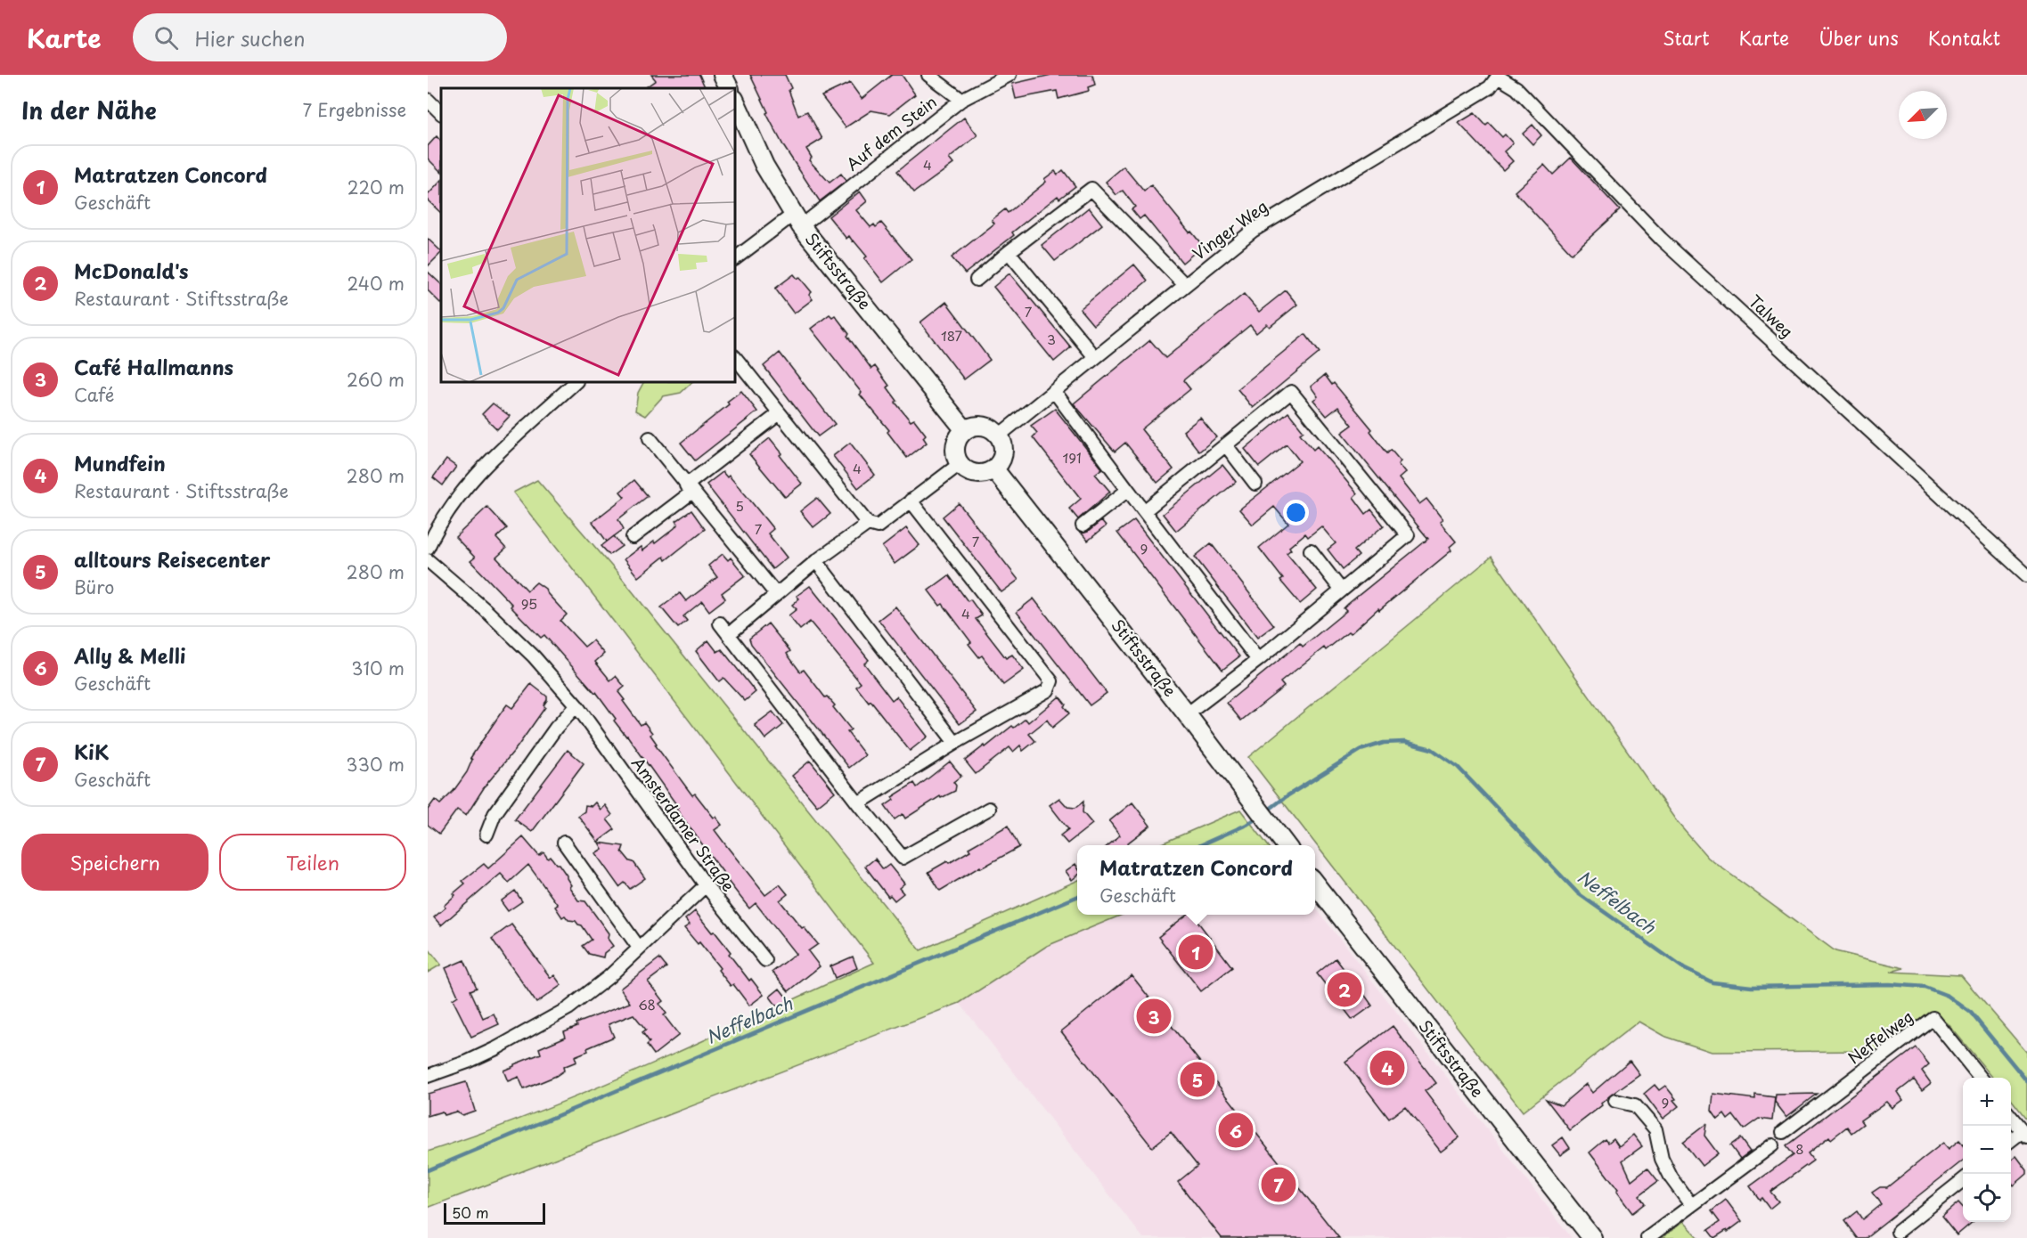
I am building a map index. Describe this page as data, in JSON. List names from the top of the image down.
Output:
{
  "streets": {
    "street": [
      "Auf dem Stein",
      "Vinger Weg",
      "Stiftsstraße",
      "Talweg",
      "Amsterdamer Straße",
      "Neffelweg"
    ]
  },
  "crossings": [
    ["Auf dem Stein", "Stiftsstraße"],
    ["Vinger Weg", "Stiftsstraße"],
    ["Vinger Weg", "Talweg"]
  ],
  "water": ["Neffelbach"],
  "house_numbers": [
    "4",
    "7",
    "187",
    "3",
    "191",
    "4",
    "5",
    "7",
    "7",
    "9",
    "95",
    "4",
    "68",
    "9",
    "8"
  ],
  "scale_bar": "50 m",
  "north": "bottom left",
  "page": {
    "header": "Karte",
    "search": "Hier suchen",
    "nav": [
      "Start",
      "Karte",
      "Über uns",
      "Kontakt"
    ],
    "heading": ["In der Nähe", "7 Ergebnisse"],
    "list": [
      {
        "mark": "1",
        "name": "Matratzen Concord",
        "note": "Geschäft",
        "value": "220 m"
      },
      {
        "mark": "2",
        "name": "McDonald's",
        "note": "Restaurant · Stiftsstraße",
        "value": "240 m"
      },
      {
        "mark": "3",
        "name": "Café Hallmanns",
        "note": "Café",
        "value": "260 m"
      },
      {
        "mark": "4",
        "name": "Mundfein",
        "note": "Restaurant · Stiftsstraße",
        "value": "280 m"
      },
      {
        "mark": "5",
        "name": "alltours Reisecenter",
        "note": "Büro",
        "value": "280 m"
      },
      {
        "mark": "6",
        "name": "Ally & Melli",
        "note": "Geschäft",
        "value": "310 m"
      },
      {
        "mark": "7",
        "name": "KiK",
        "note": "Geschäft",
        "value": "330 m"
      }
    ],
    "buttons": ["Speichern", "Teilen"],
    "popup": ["Matratzen Concord", "Geschäft"],
    "pins": [
      "1",
      "2",
      "3",
      "4",
      "5",
      "6",
      "7"
    ],
    "map_buttons": ["+", "−"],
    "scale": "50 m"
  }
}
